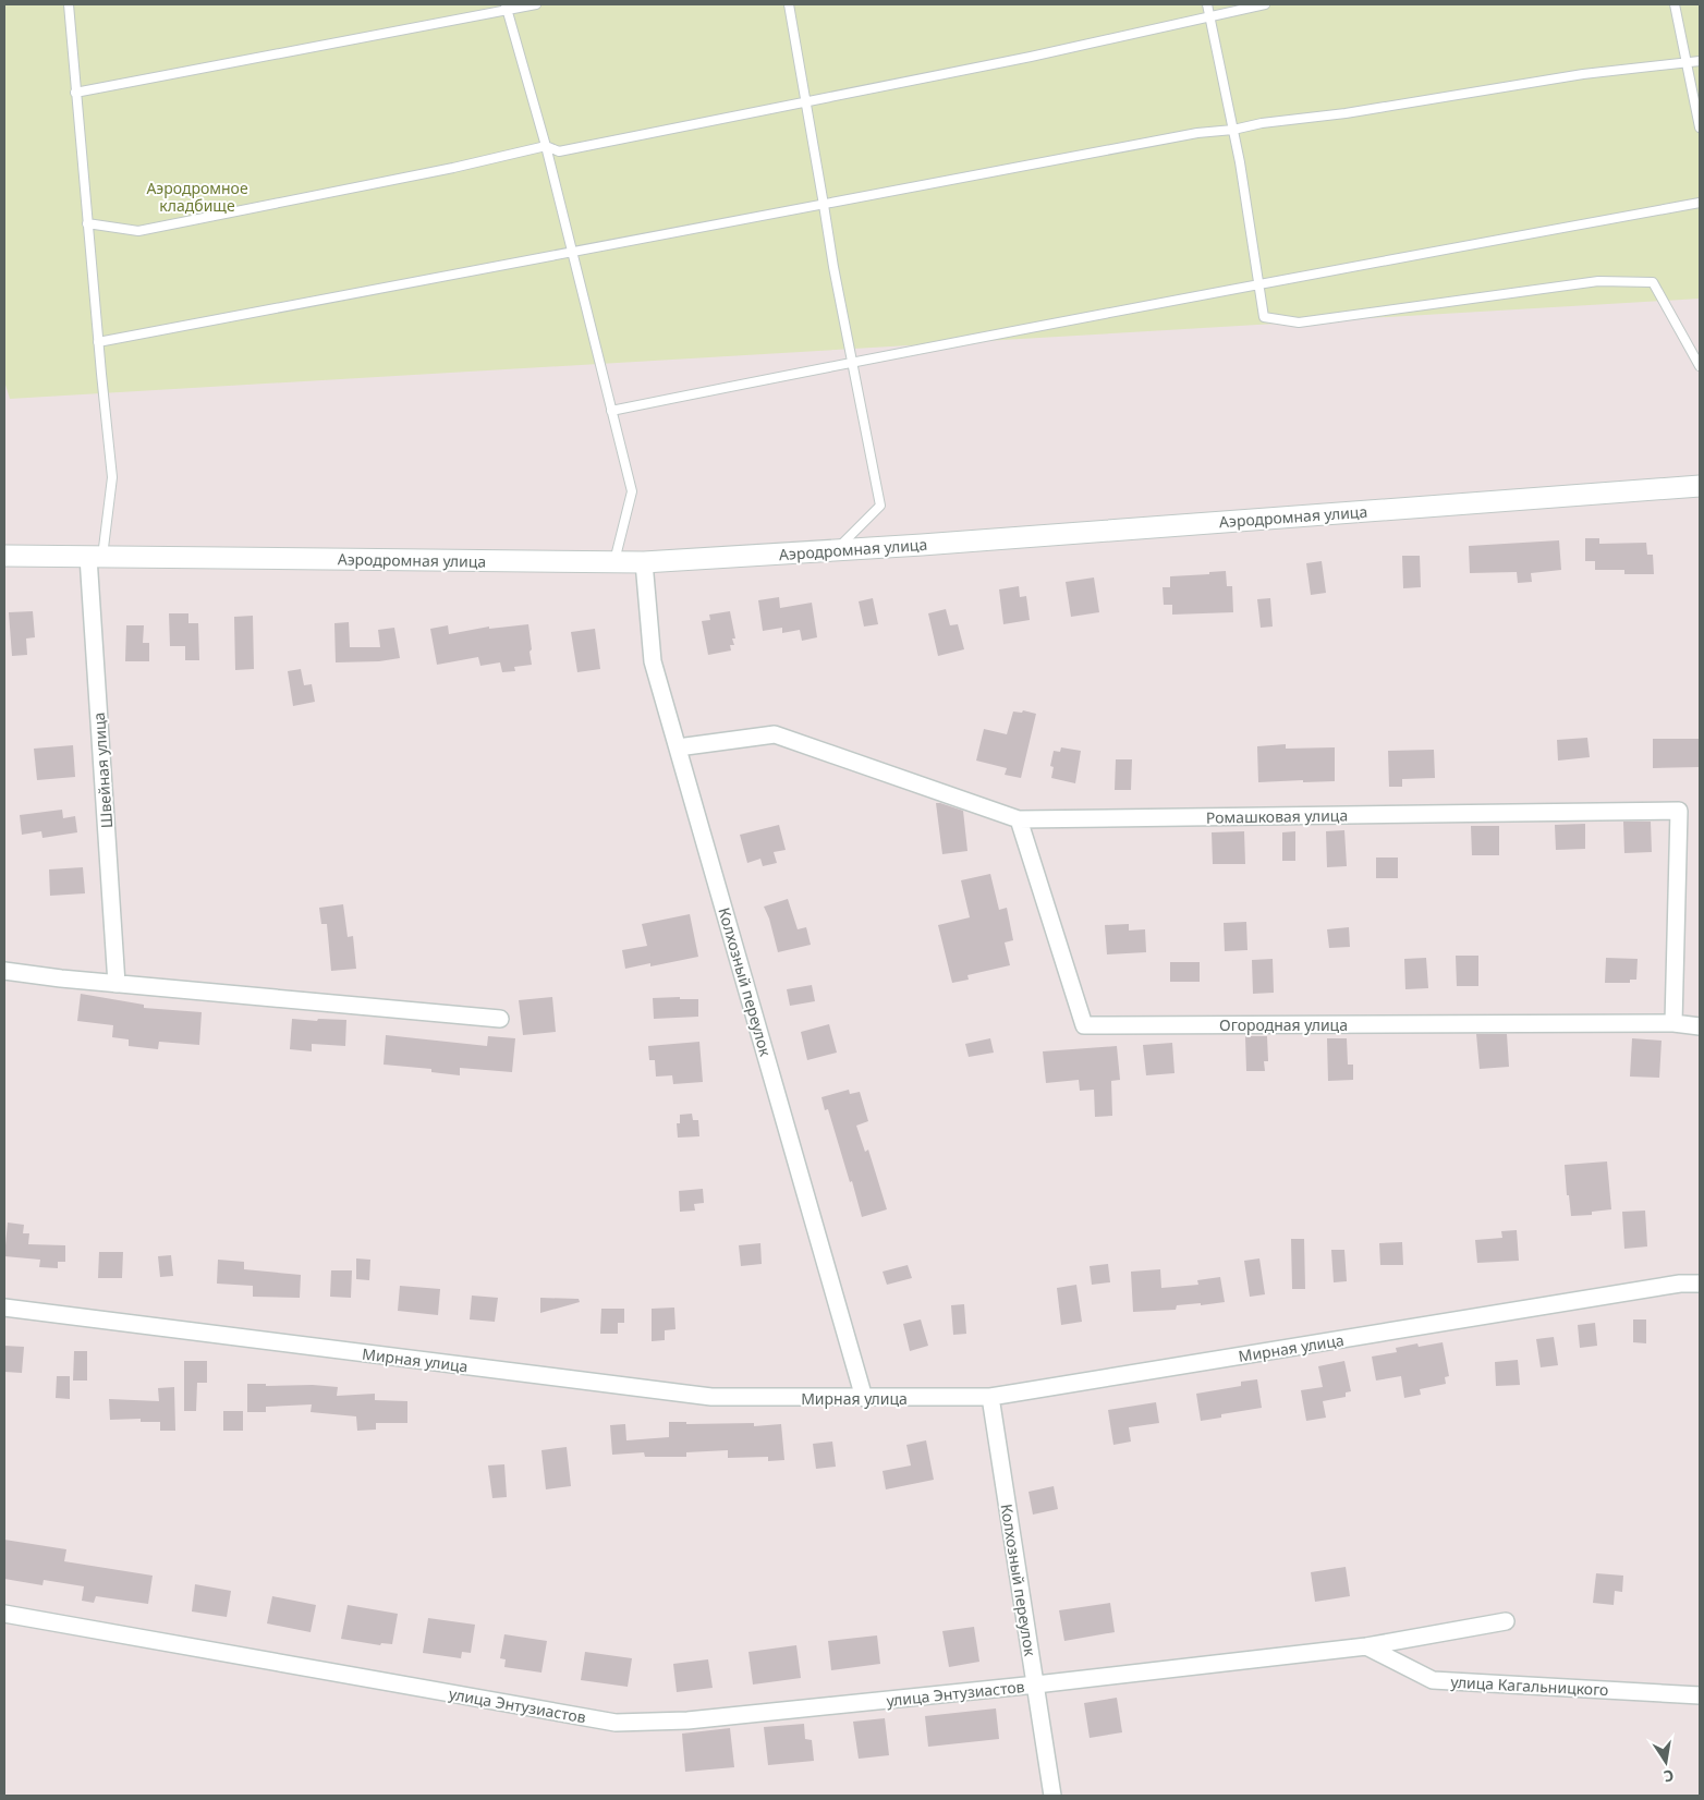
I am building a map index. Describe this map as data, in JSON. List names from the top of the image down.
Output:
{
  "streets": {
    "street": [
      "Аэродромная улица",
      "Швейная улица",
      "Ромашковая улица",
      "Колхозный переулок",
      "Огородная улица",
      "Мирная улица",
      "улица Кагальницкого",
      "улица Энтузиастов"
    ]
  },
  "crossings": [
    ["Аэродромная улица", "Швейная улица"],
    ["Аэродромная улица", "Колхозный переулок"],
    ["Ромашковая улица", "Колхозный переулок"],
    ["Ромашковая улица", "Огородная улица"],
    ["Колхозный переулок", "Мирная улица"],
    ["Колхозный переулок", "улица Энтузиастов"]
  ],
  "parks": ["Аэродромное кладбище"],
  "north": "bottom"
}
